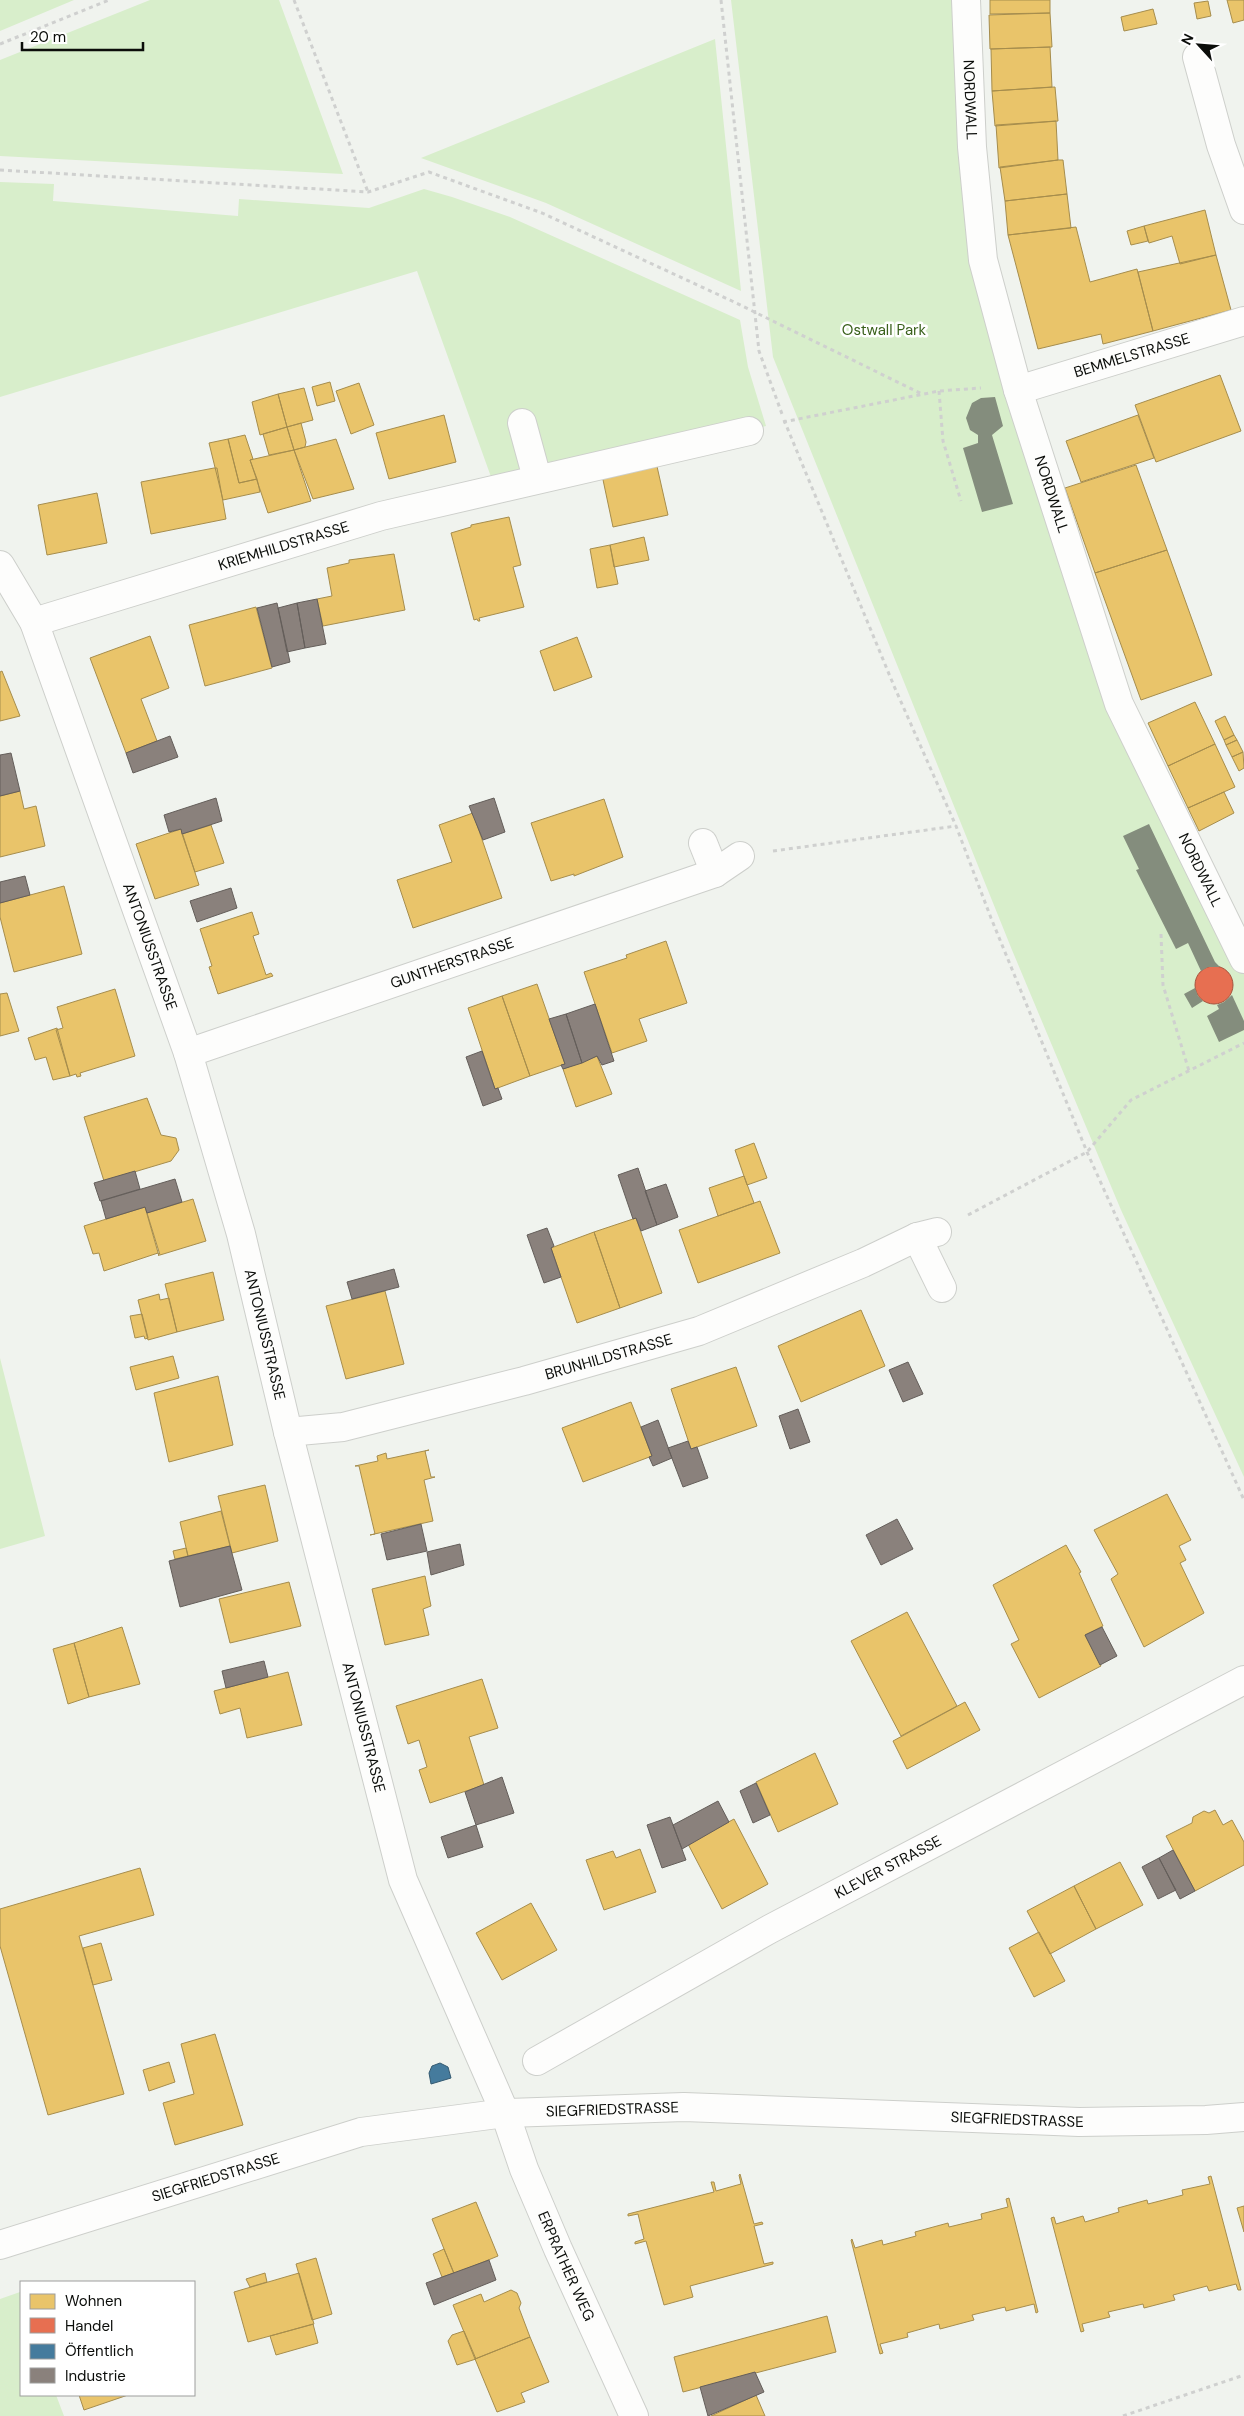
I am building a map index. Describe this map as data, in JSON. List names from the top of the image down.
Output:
{
  "streets": {
    "street": [
      "NORDWALL",
      "BEMMELSTRASSE",
      "KRIEMHILDSTRASSE",
      "ANTONIUSSTRASSE",
      "GUNTHERSTRASSE",
      "BRUNHILDSTRASSE",
      "KLEVER STRASSE",
      "SIEGFRIEDSTRASSE",
      "ERPRATHER WEG"
    ]
  },
  "crossings": [
    ["NORDWALL", "BEMMELSTRASSE"],
    ["KRIEMHILDSTRASSE", "ANTONIUSSTRASSE"],
    ["ANTONIUSSTRASSE", "GUNTHERSTRASSE"],
    ["ANTONIUSSTRASSE", "BRUNHILDSTRASSE"],
    ["ANTONIUSSTRASSE", "SIEGFRIEDSTRASSE"],
    ["ANTONIUSSTRASSE", "ERPRATHER WEG"],
    ["SIEGFRIEDSTRASSE", "ERPRATHER WEG"]
  ],
  "parks": ["Ostwall Park"],
  "legend": [
    "Wohnen",
    "Handel",
    "Öffentlich",
    "Industrie"
  ],
  "scale_bar": "20 m",
  "north": "top left"
}
